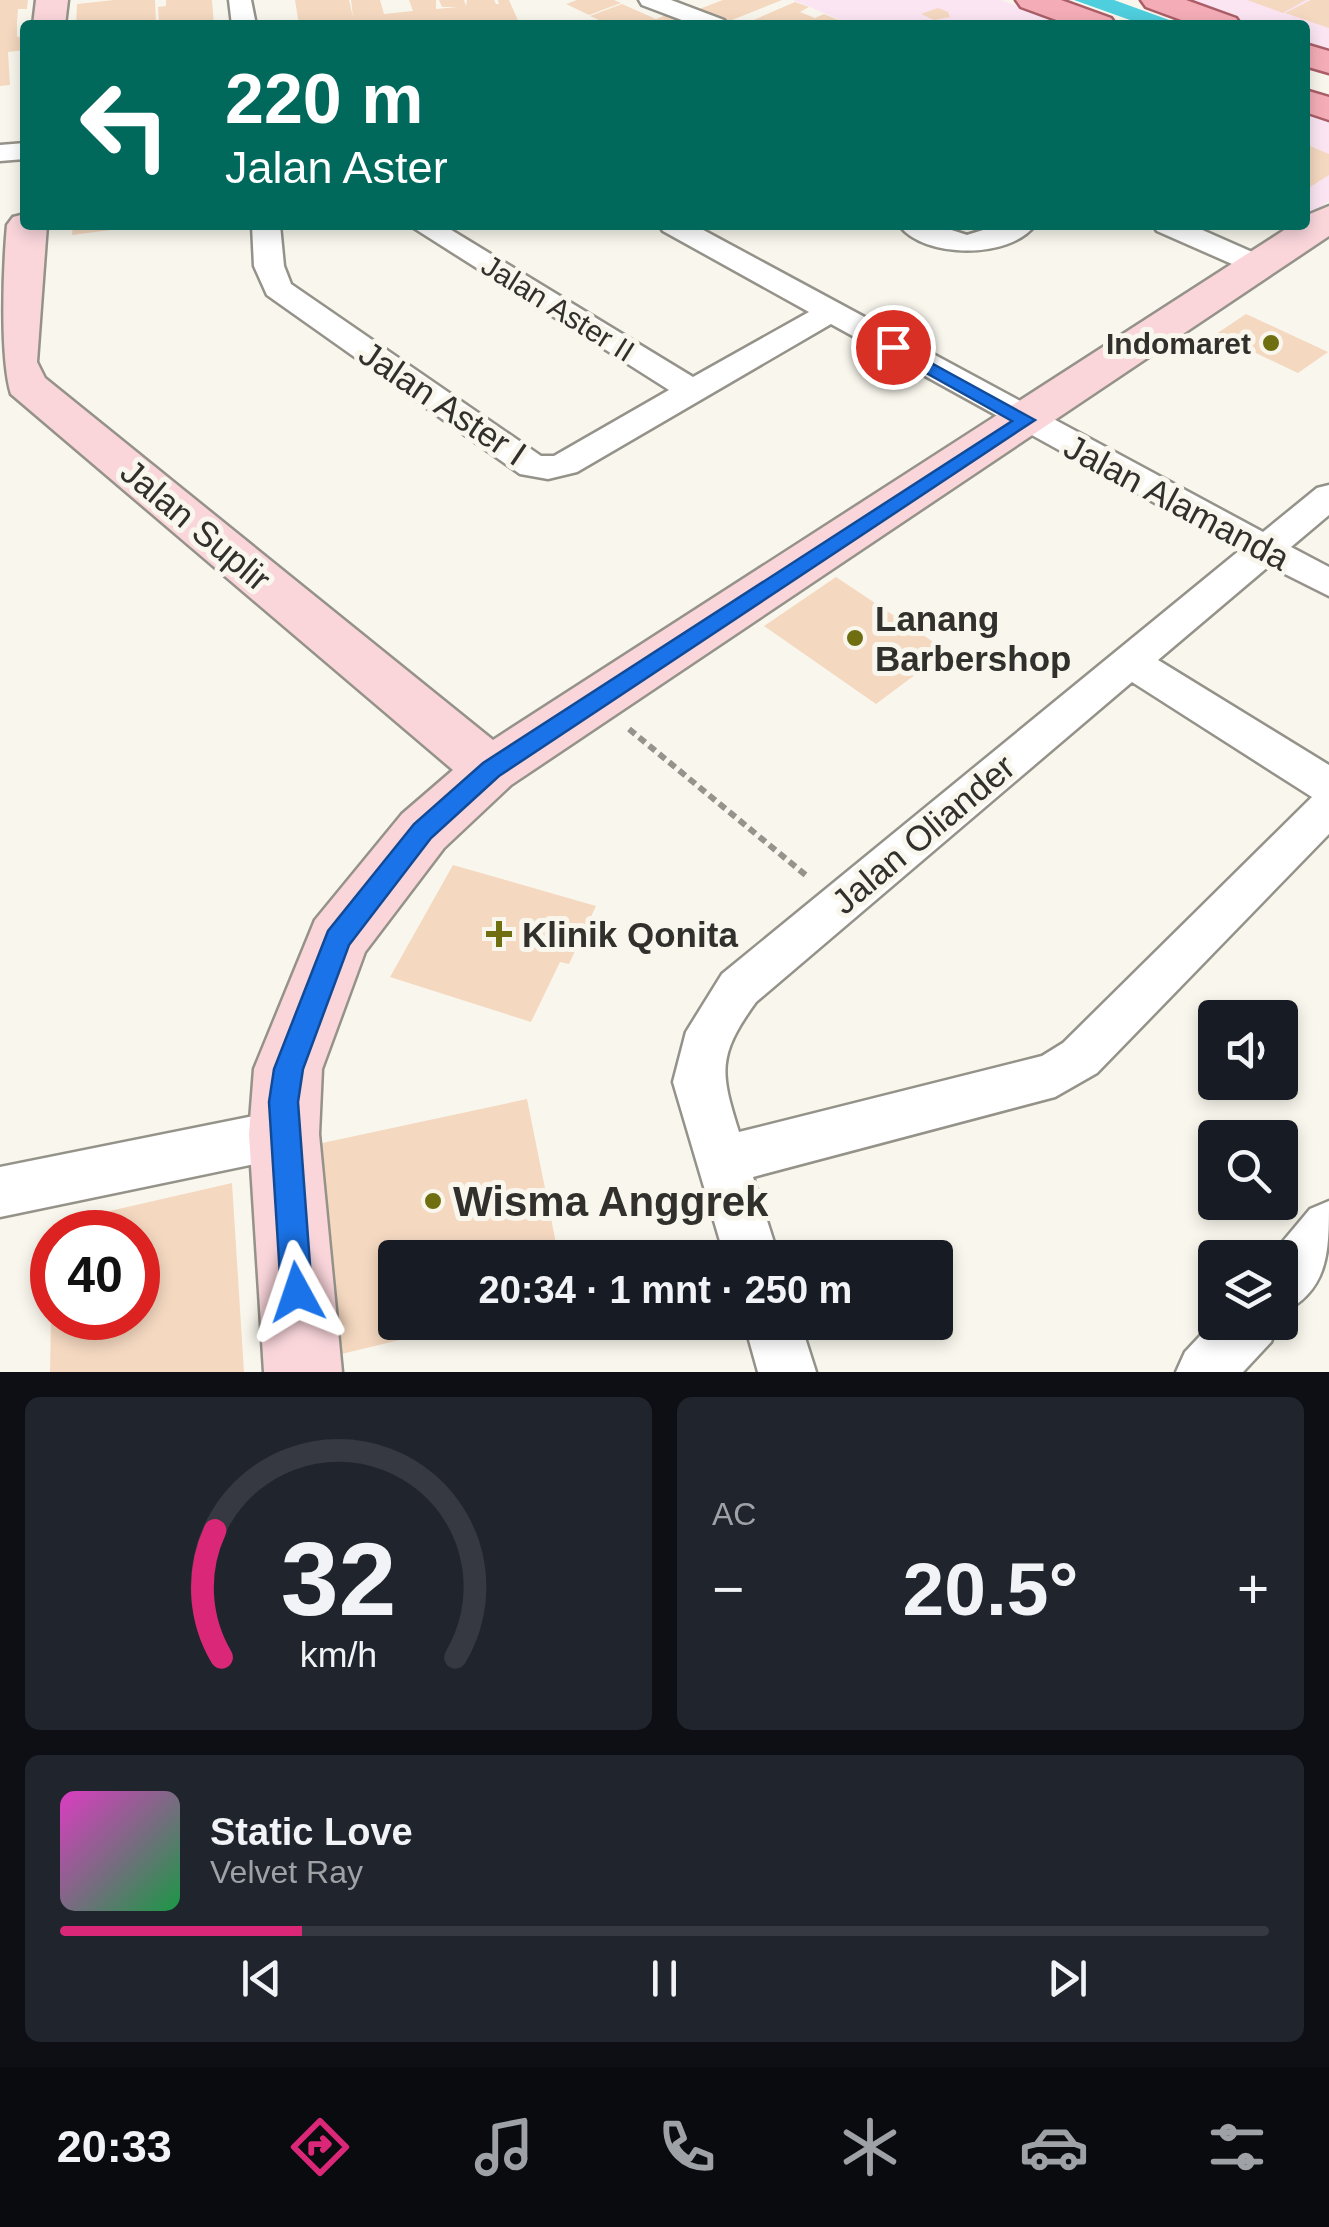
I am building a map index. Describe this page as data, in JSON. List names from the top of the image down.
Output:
{
  "streets": {
    "street": [
      "Jalan Aster II",
      "Jalan Aster I",
      "Jalan Alamanda",
      "Jalan Suplir",
      "Jalan Oliander"
    ]
  },
  "crossings": [
    ["Jalan Aster II", "Jalan Aster I"],
    ["Jalan Aster I", "Jalan Alamanda"],
    ["Jalan Alamanda", "Jalan Oliander"]
  ],
  "places": {
    "other": ["Indomaret", "Lanang Barbershop", "Wisma Anggrek"],
    "health": ["Klinik Qonita"]
  },
  "page": {
    "turn": ["220 m", "Jalan Aster"],
    "limit": "40",
    "trip": "20:34 · 1 mnt · 250 m",
    "tile": "AC",
    "heat": ["−", "20.5°", "+"],
    "song": ["Static Love", "Velvet Ray"],
    "tabs": "20:33",
    "gauge": ["32", "km/h"]
  }
}
